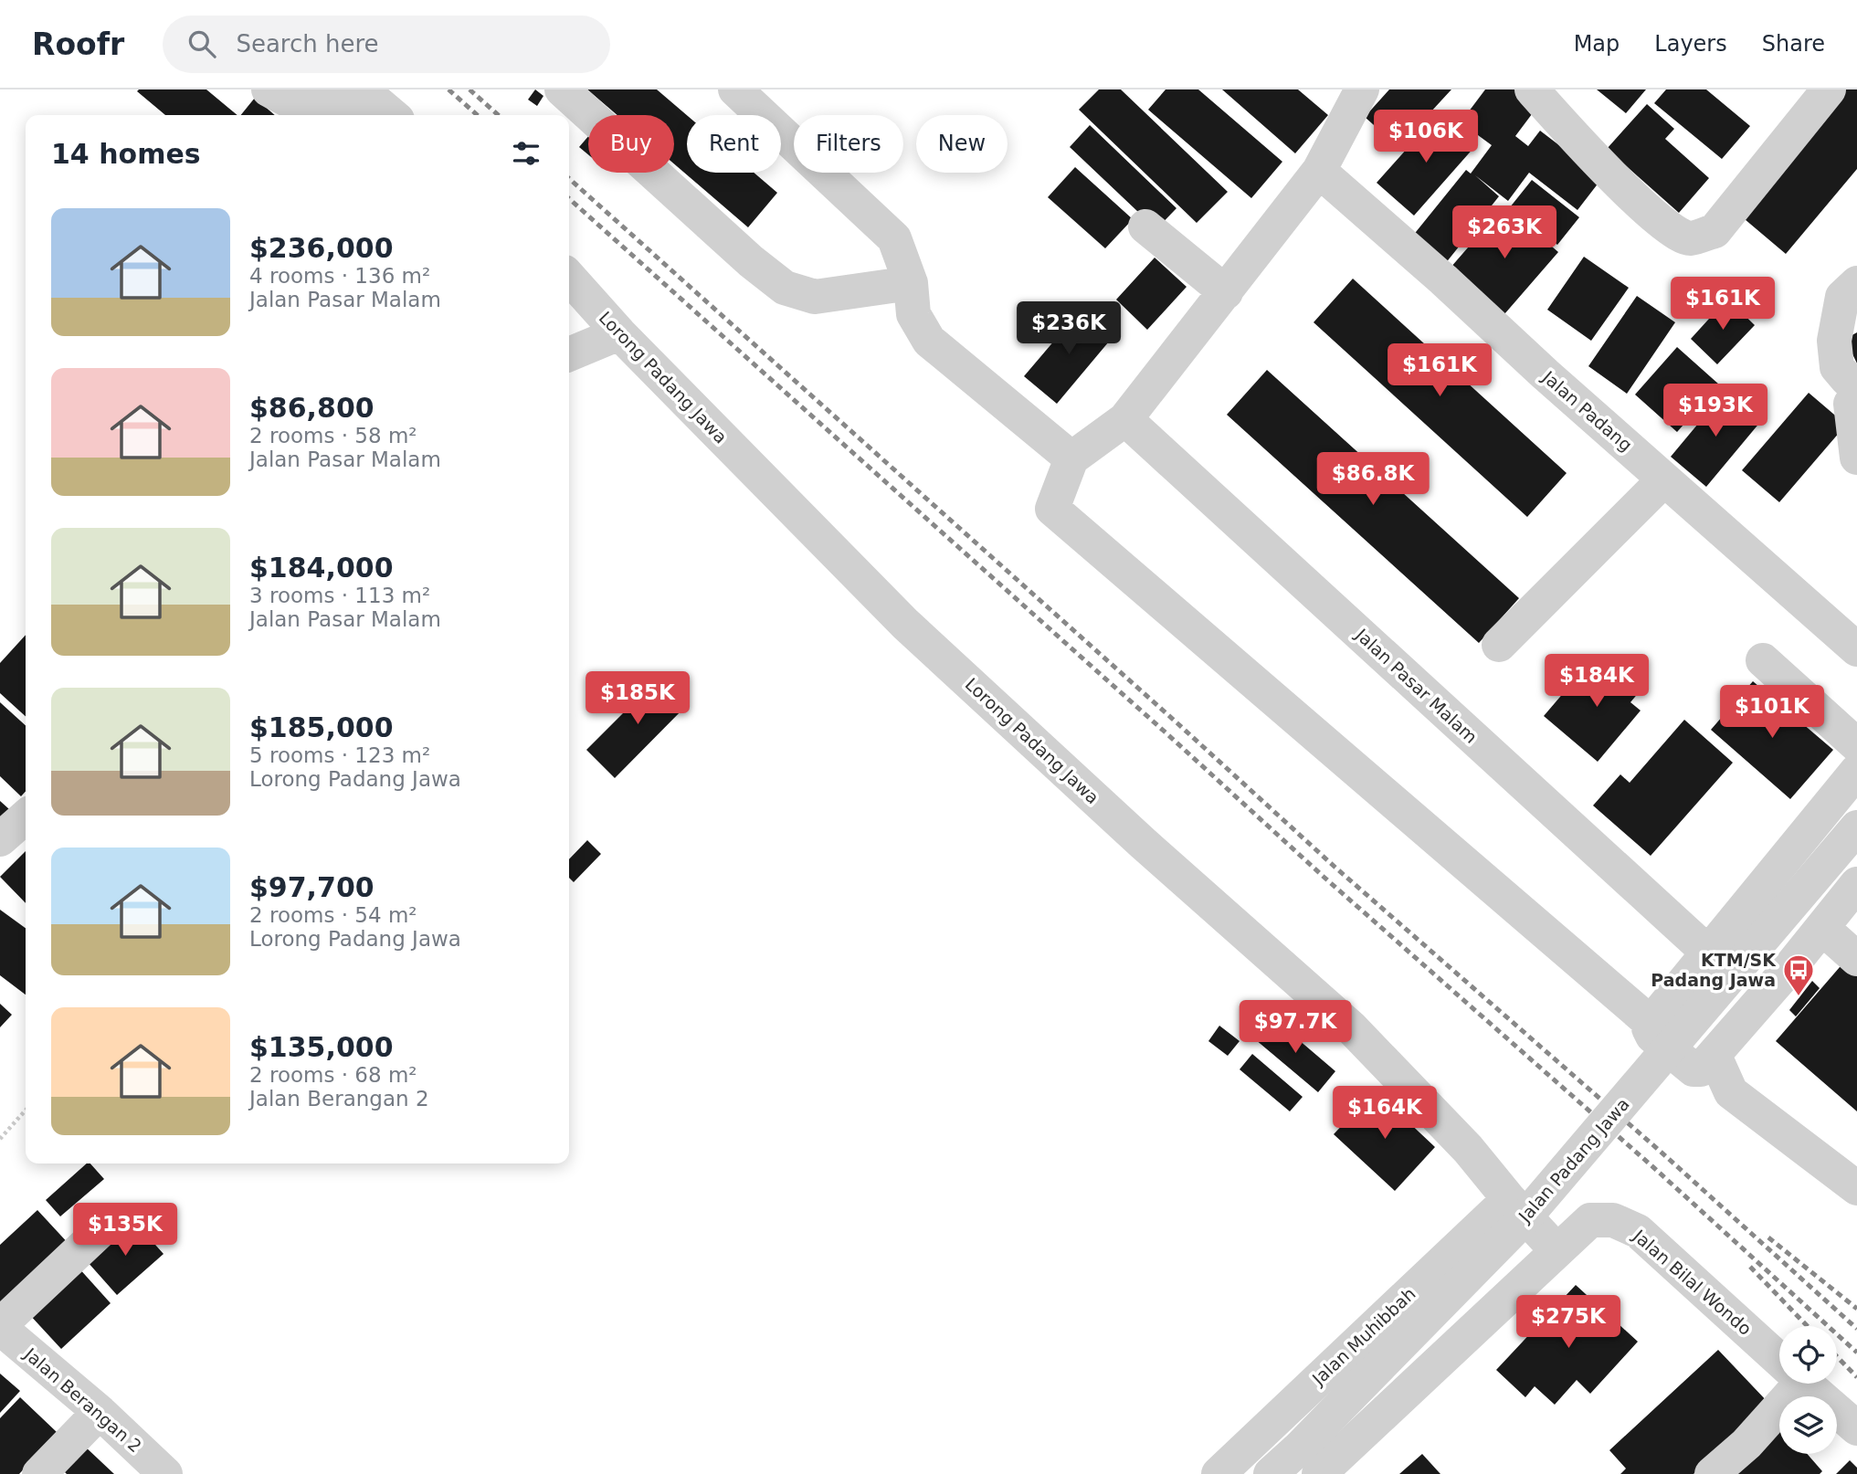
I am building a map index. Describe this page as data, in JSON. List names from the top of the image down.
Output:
{
  "streets": {
    "street": [
      "Lorong Padang Jawa",
      "Jalan Padang",
      "Jalan Pasar Malam",
      "Jalan Padang Jawa",
      "Jalan Bilal Wondo",
      "Jalan Muhibbah",
      "Jalan Berangan 2"
    ]
  },
  "crossings": [
    ["Lorong Padang Jawa", "Jalan Bilal Wondo"],
    ["Lorong Padang Jawa", "Jalan Muhibbah"]
  ],
  "places": {
    "bus stop": ["KTM/SK Padang Jawa"]
  },
  "page": {
    "header": "Roofr",
    "search": "Search here",
    "nav": ["Map", "Layers", "Share"],
    "price": [
      "$106K",
      "$263K",
      "$161K",
      "$236K",
      "$161K",
      "$193K",
      "$86.8K",
      "$184K",
      "$185K",
      "$101K",
      "$97.7K",
      "$164K",
      "$135K",
      "$275K"
    ],
    "chip": [
      "Buy",
      "Rent",
      "Filters",
      "New"
    ],
    "heading": "14 homes",
    "list": [
      {
        "name": "$236,000",
        "note": "4 rooms · 136 m² · Jalan Pasar Malam"
      },
      {
        "name": "$86,800",
        "note": "2 rooms · 58 m² · Jalan Pasar Malam"
      },
      {
        "name": "$184,000",
        "note": "3 rooms · 113 m² · Jalan Pasar Malam"
      },
      {
        "name": "$185,000",
        "note": "5 rooms · 123 m² · Lorong Padang Jawa"
      },
      {
        "name": "$97,700",
        "note": "2 rooms · 54 m² · Lorong Padang Jawa"
      },
      {
        "name": "$135,000",
        "note": "2 rooms · 68 m² · Jalan Berangan 2"
      }
    ]
  }
}
